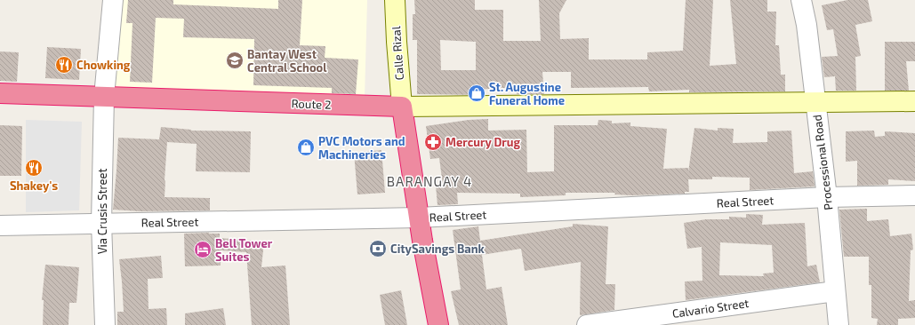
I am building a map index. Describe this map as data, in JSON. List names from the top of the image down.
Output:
{
  "streets": {
    "highway": ["Route 2"],
    "main road": ["Calle Rizal"],
    "street": [
      "Processional Road",
      "Real Street",
      "Via Crusis Street",
      "Calvario Street"
    ]
  },
  "crossings": [
    ["Calle Rizal", "Route 2"],
    ["Route 2", "Via Crusis Street"],
    ["Processional Road", "Real Street"],
    ["Processional Road", "Calvario Street"],
    ["Real Street", "Via Crusis Street"]
  ],
  "districts": ["BARANGAY 4"],
  "places": {
    "school or university": ["Bantay West Central School"],
    "restaurant": ["Chowking", "Shakey's"],
    "shop": ["St. Augustine Funeral Home", "PVC Motors and Machineries"],
    "pharmacy": ["Mercury Drug"],
    "bank": ["CitySavings Bank"],
    "hotel": ["Bell Tower Suites"]
  }
}
